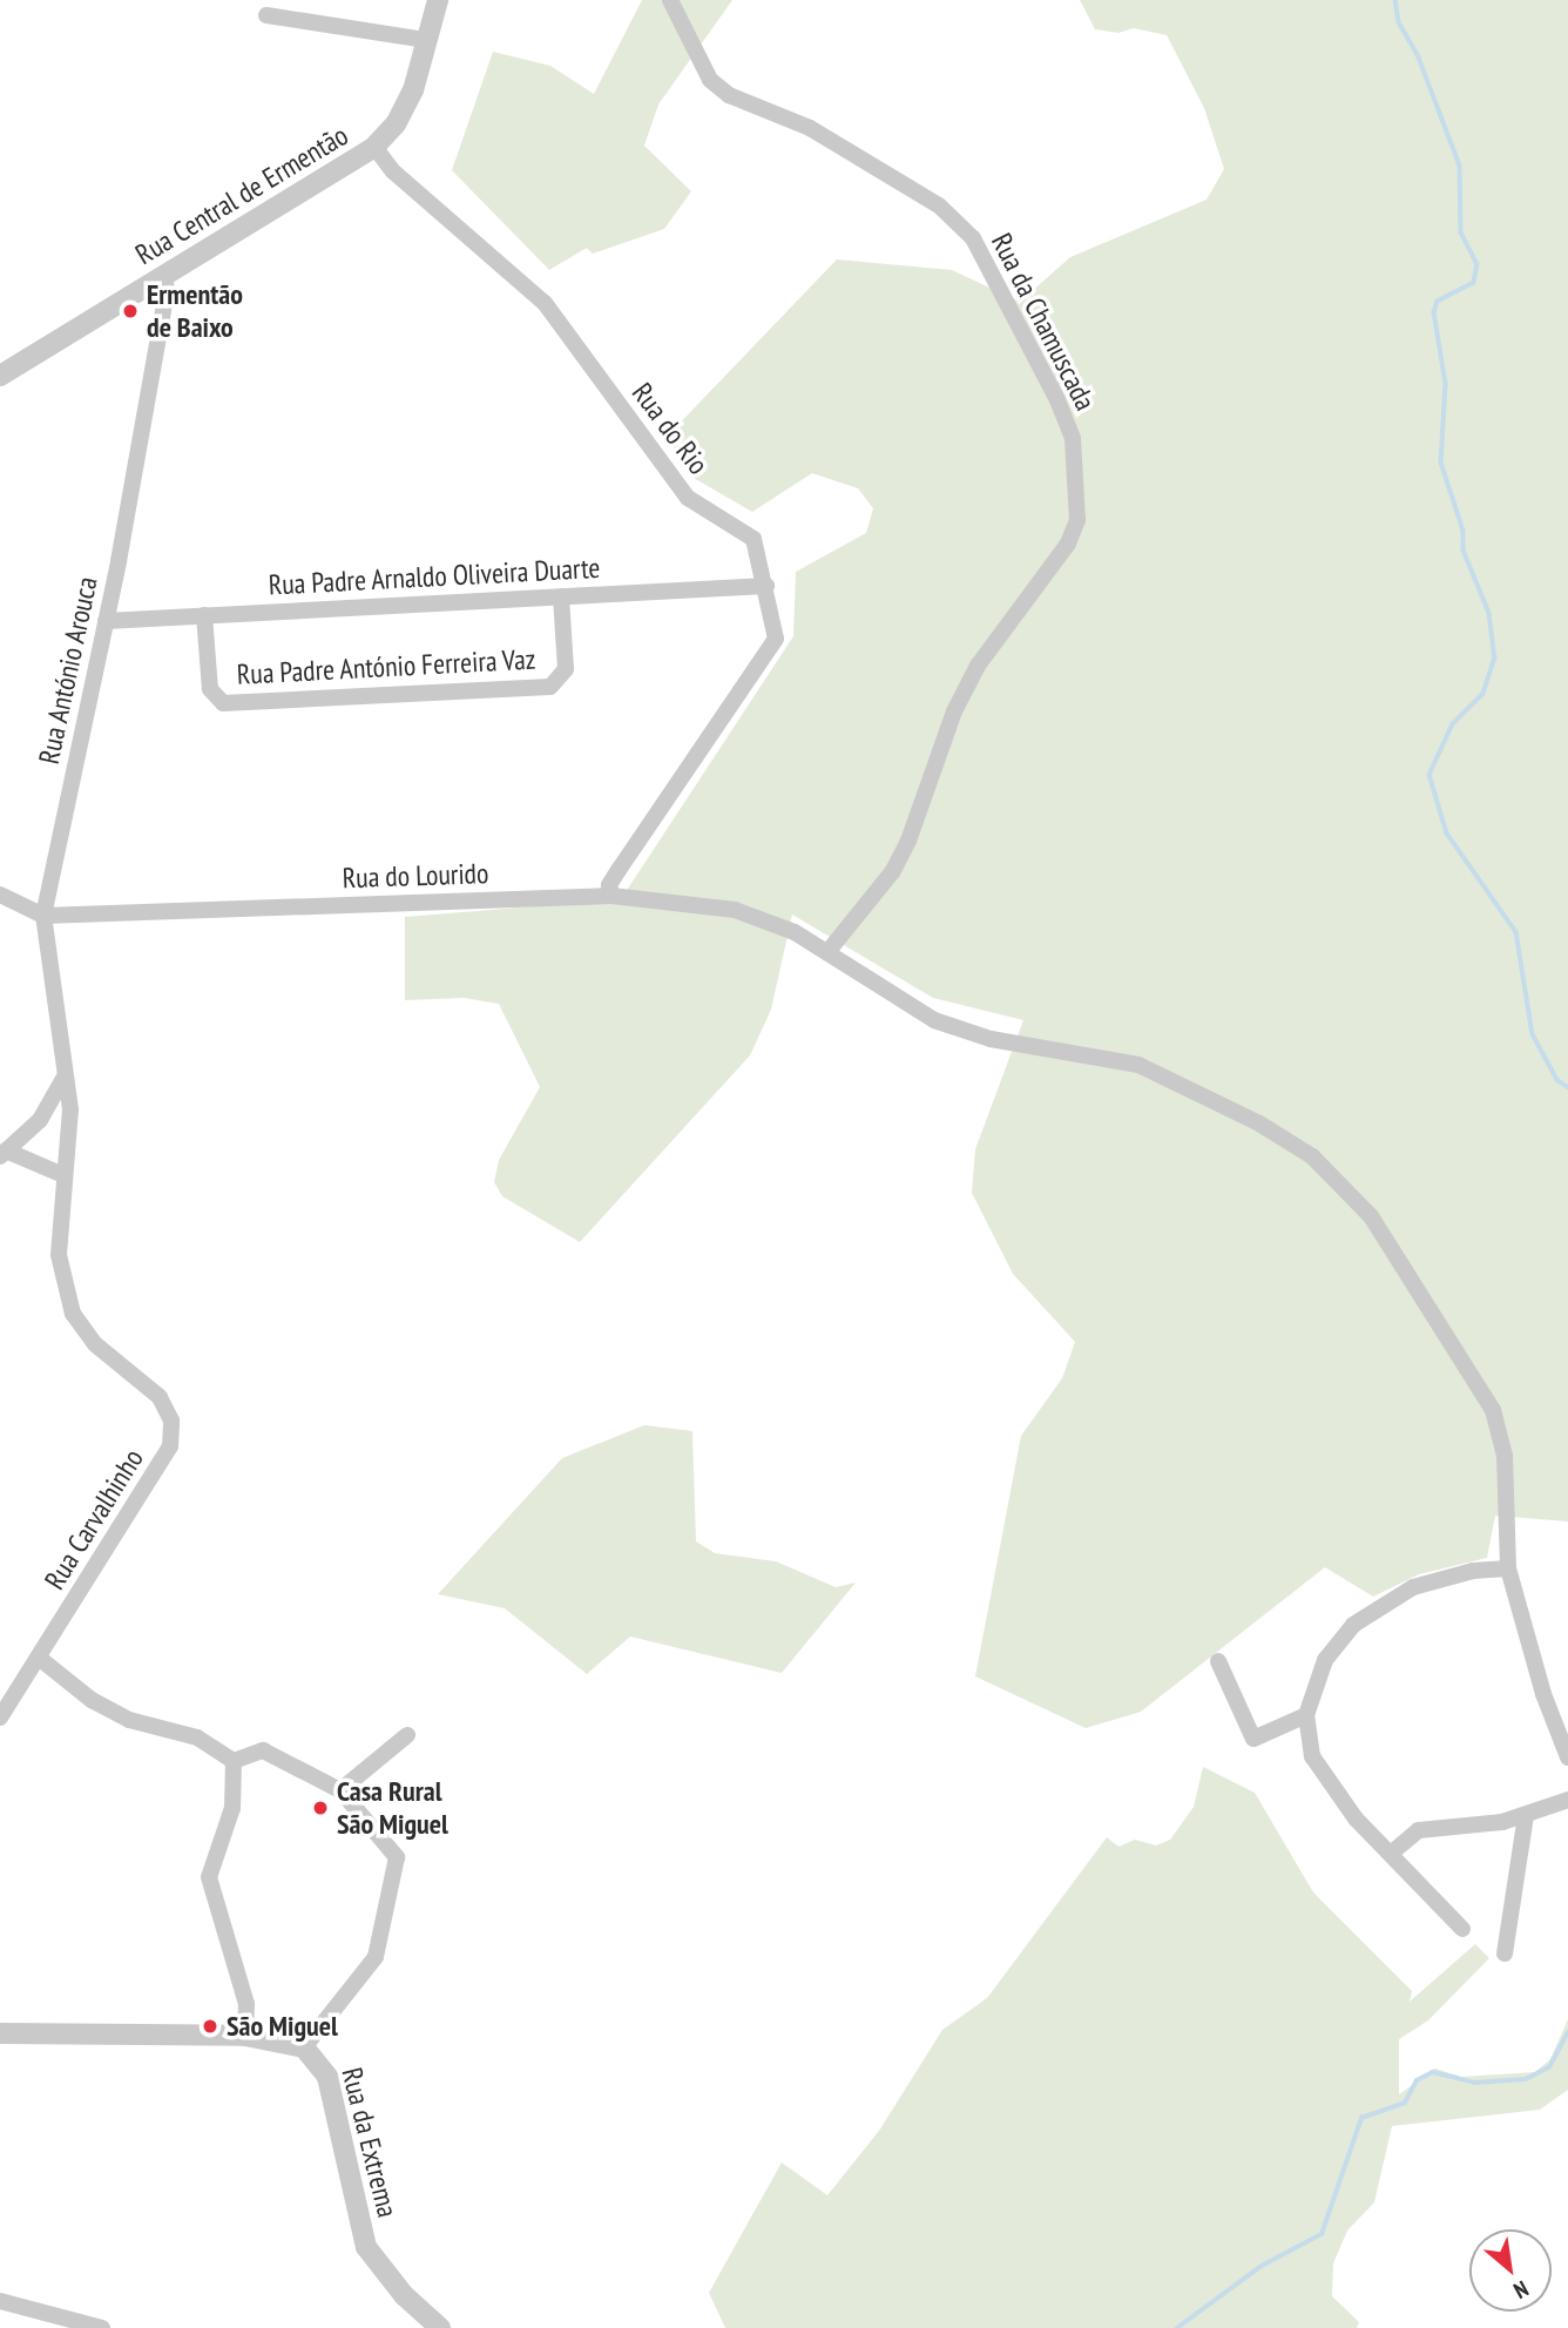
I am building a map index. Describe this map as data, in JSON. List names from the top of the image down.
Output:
{
  "streets": {
    "street": [
      "Rua Central de Ermentão",
      "Rua da Chamuscada",
      "Rua do Rio",
      "Rua Padre Arnaldo Oliveira Duarte",
      "Rua Padre António Ferreira Vaz",
      "Rua António Arouca",
      "Rua do Lourido",
      "Rua Carvalhinho",
      "Rua da Extrema"
    ]
  },
  "crossings": [
    ["Rua Central de Ermentão", "Rua do Rio"],
    ["Rua Central de Ermentão", "Rua António Arouca"],
    ["Rua da Chamuscada", "Rua do Lourido"],
    ["Rua do Rio", "Rua Padre Arnaldo Oliveira Duarte"],
    ["Rua do Rio", "Rua do Lourido"],
    ["Rua Padre Arnaldo Oliveira Duarte", "Rua Padre António Ferreira Vaz"],
    ["Rua Padre Arnaldo Oliveira Duarte", "Rua António Arouca"],
    ["Rua António Arouca", "Rua do Lourido"],
    ["Rua António Arouca", "Rua Carvalhinho"]
  ],
  "places": ["Ermentão de Baixo", "Casa Rural São Miguel", "São Miguel"],
  "north": "bottom right"
}
